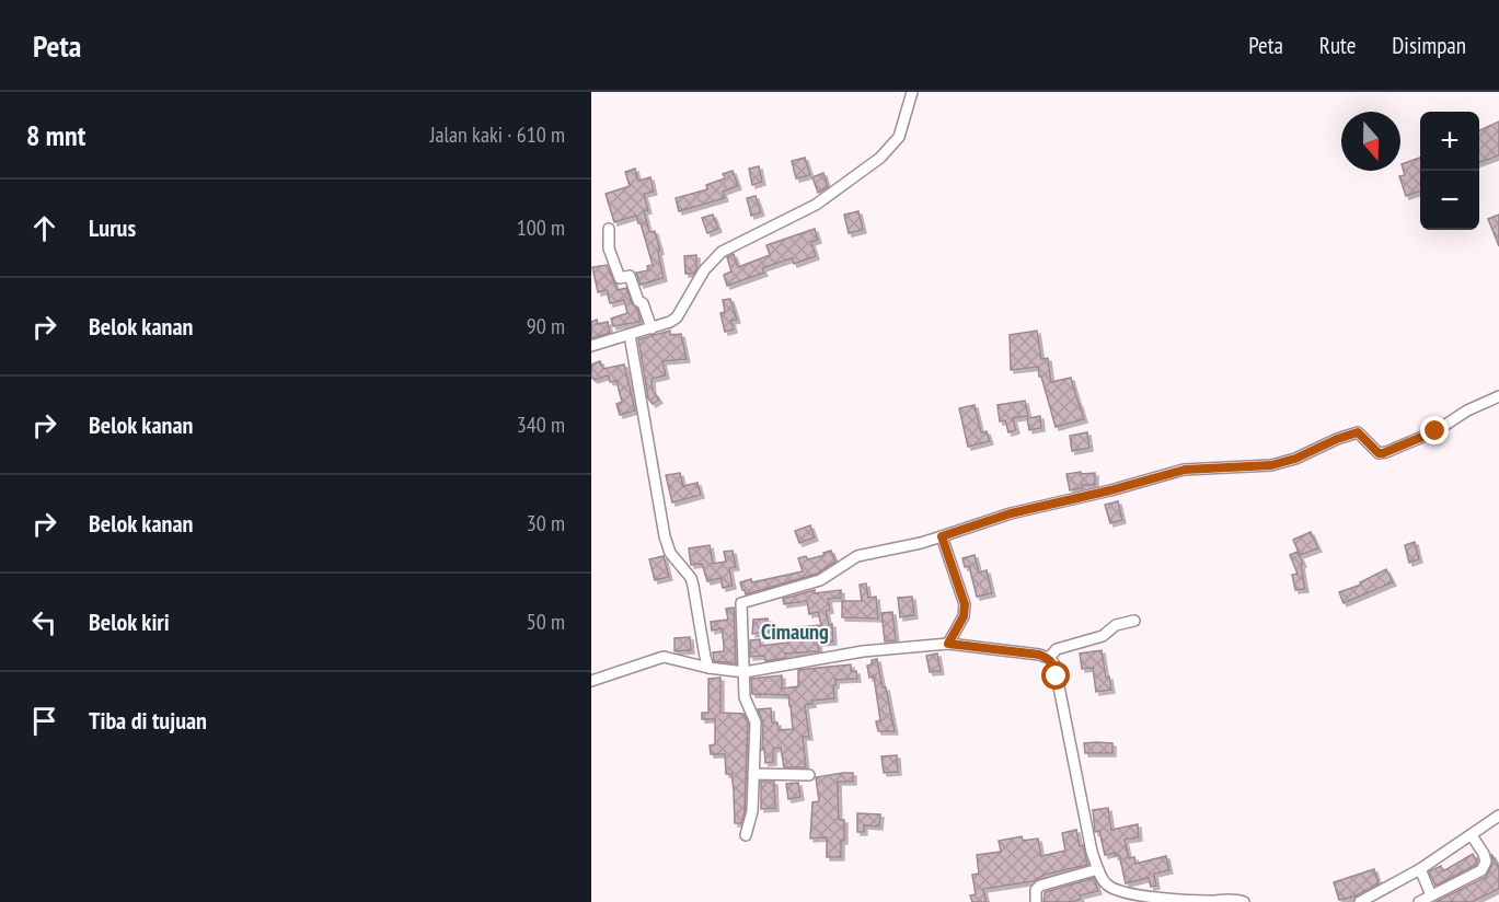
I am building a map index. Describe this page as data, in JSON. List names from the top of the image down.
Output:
{
  "districts": ["Cimaung"],
  "north": "bottom",
  "page": {
    "header": "Peta",
    "nav": ["Peta", "Rute", "Disimpan"],
    "heading": ["8 mnt", "Jalan kaki · 610 m"],
    "map_buttons": ["+", "−"],
    "list": [
      ["Lurus", "100 m"],
      ["Belok kanan", "90 m"],
      ["Belok kanan", "340 m"],
      ["Belok kanan", "30 m"],
      ["Belok kiri", "50 m"],
      "Tiba di tujuan"
    ]
  }
}
